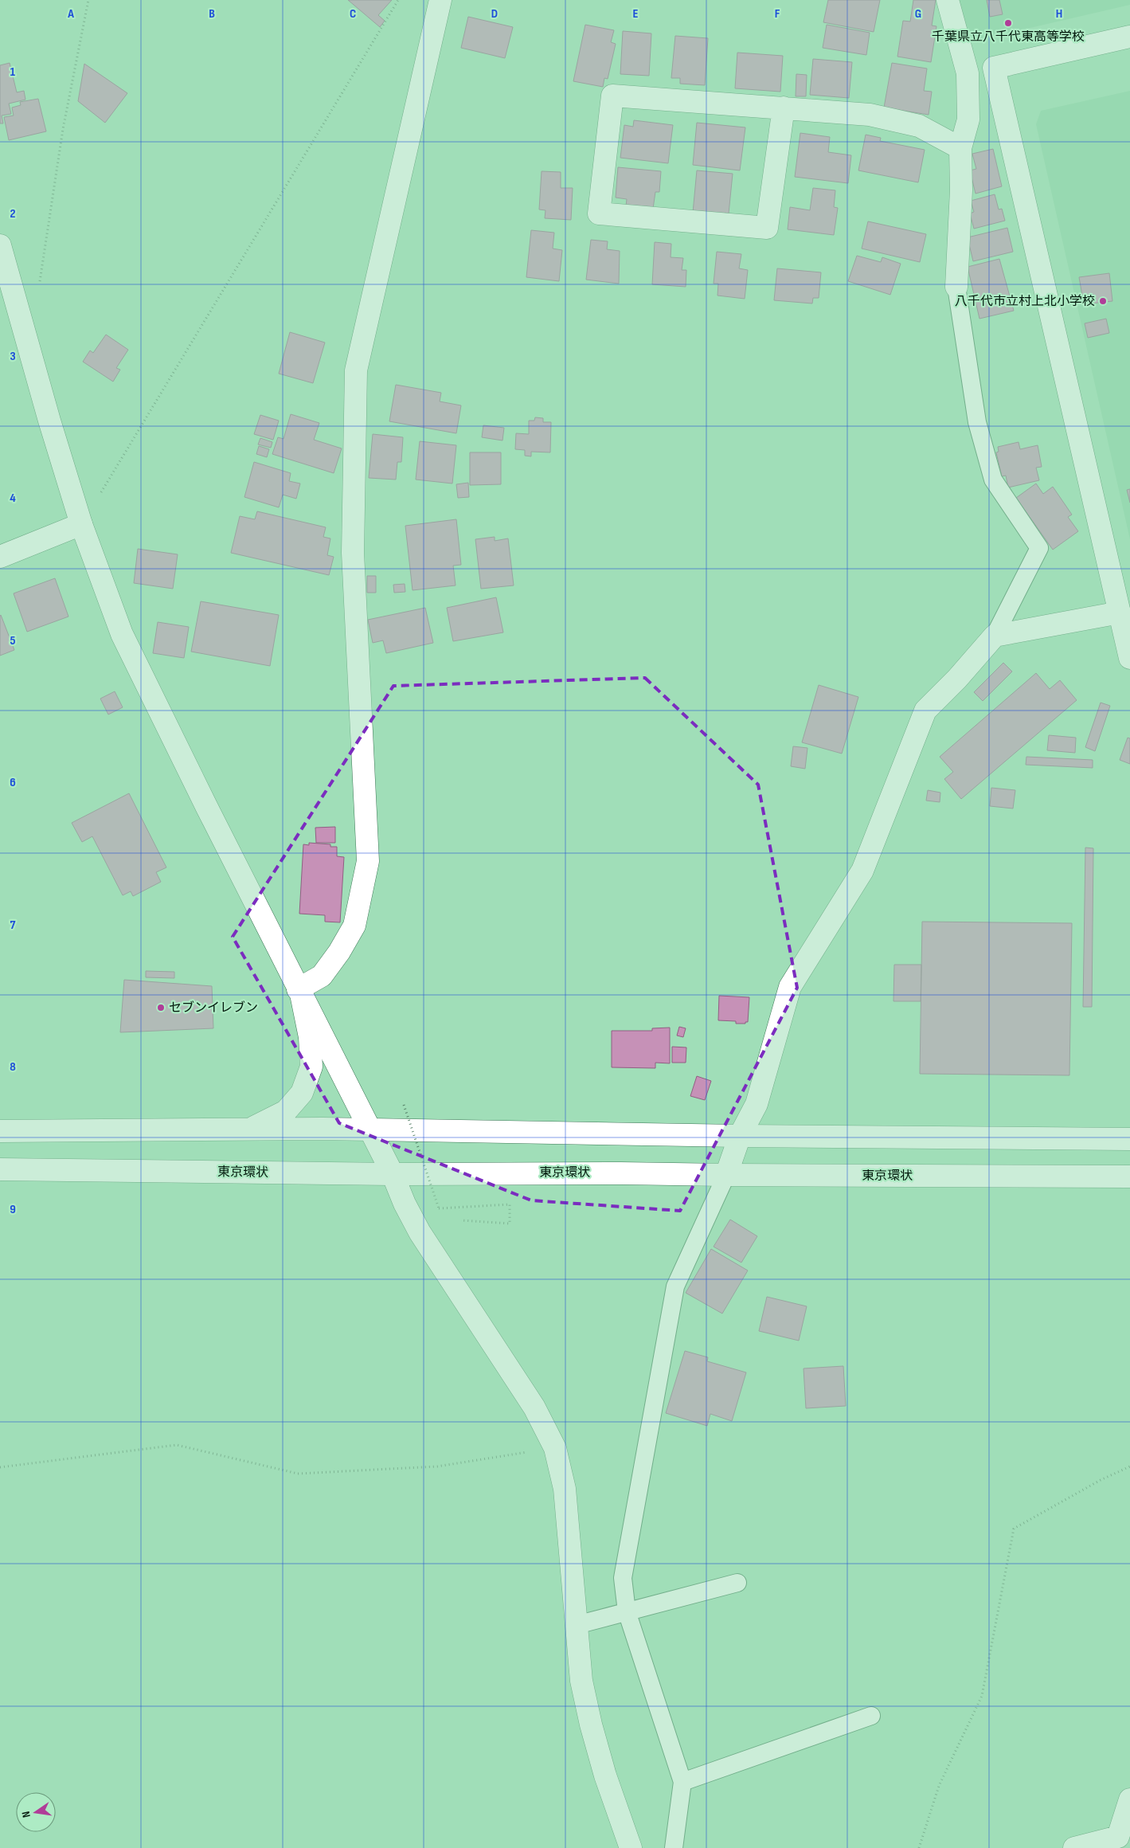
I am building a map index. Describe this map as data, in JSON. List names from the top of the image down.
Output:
{
  "streets": {
    "main road": ["東京環状"]
  },
  "places": ["千葉県立八千代東高等学校", "八千代市立村上北小学校", "セブンイレブン"],
  "north": "left",
  "grid": {
    "columns": [
      "A",
      "B",
      "C",
      "D",
      "E",
      "F",
      "G",
      "H"
    ],
    "rows": [
      "1",
      "2",
      "3",
      "4",
      "5",
      "6",
      "7",
      "8",
      "9"
    ]
  }
}
